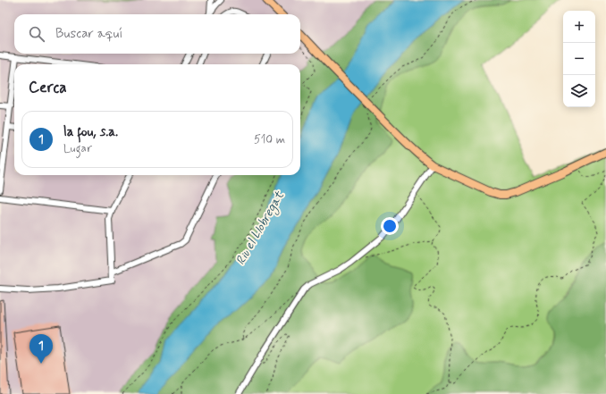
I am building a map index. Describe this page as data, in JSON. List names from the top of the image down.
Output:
{
  "water": ["Riu el Llobregat"],
  "page": {
    "map_buttons": ["+", "−"],
    "search": "Buscar aquí",
    "heading": "Cerca",
    "list": [
      {
        "mark": "1",
        "name": "la fou, s.a.",
        "note": "Lugar",
        "value": "510 m"
      }
    ],
    "pins": "1"
  }
}
